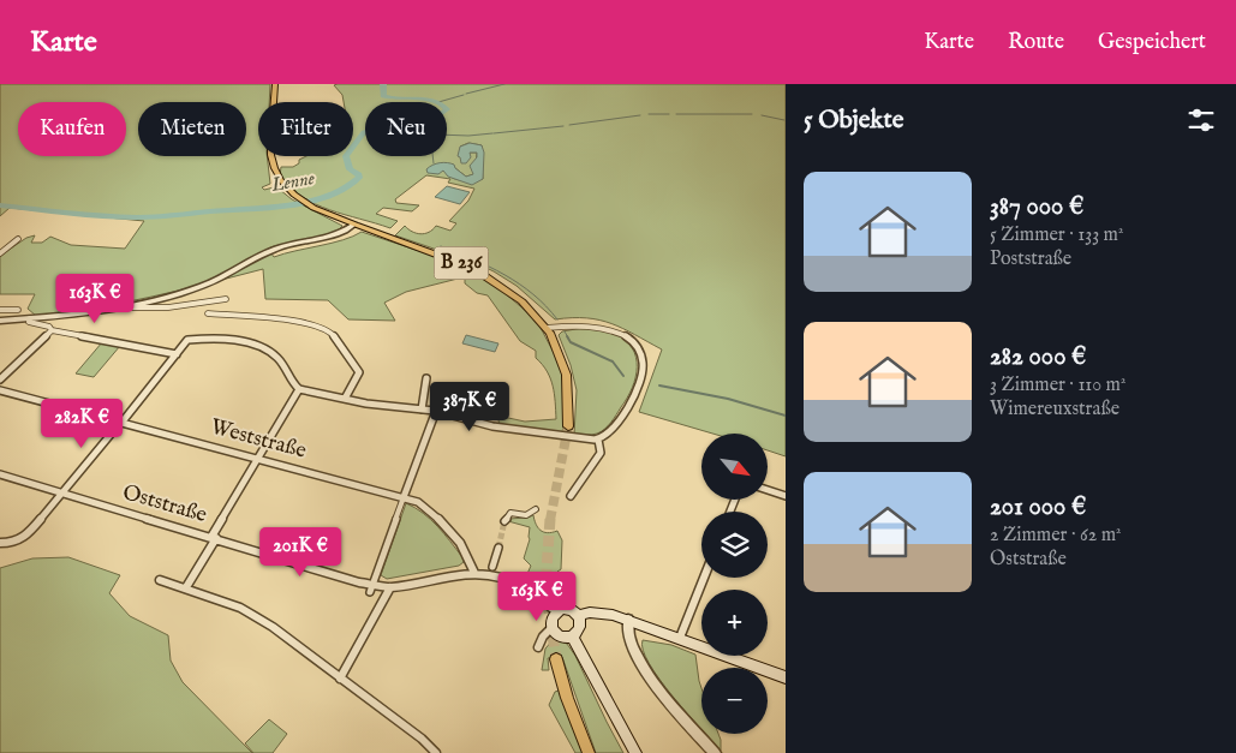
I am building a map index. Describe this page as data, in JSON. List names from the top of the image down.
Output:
{
  "streets": {
    "main road": ["B 236"],
    "street": ["Weststraße", "Oststraße"]
  },
  "crossings": [
    ["Weststraße", "Oststraße"]
  ],
  "water": ["Lenne"],
  "north": "bottom right",
  "page": {
    "header": "Karte",
    "nav": ["Karte", "Route", "Gespeichert"],
    "heading": "5 Objekte",
    "chip": [
      "Kaufen",
      "Mieten",
      "Filter",
      "Neu"
    ],
    "list": [
      {
        "name": "387 000 €",
        "note": "5 Zimmer · 133 m² · Poststraße"
      },
      {
        "name": "282 000 €",
        "note": "3 Zimmer · 110 m² · Wimereuxstraße"
      },
      {
        "name": "201 000 €",
        "note": "2 Zimmer · 62 m² · Oststraße"
      }
    ],
    "price": [
      "163K €",
      "387K €",
      "282K €",
      "201K €",
      "163K €"
    ],
    "map_buttons": ["+", "−"]
  }
}
